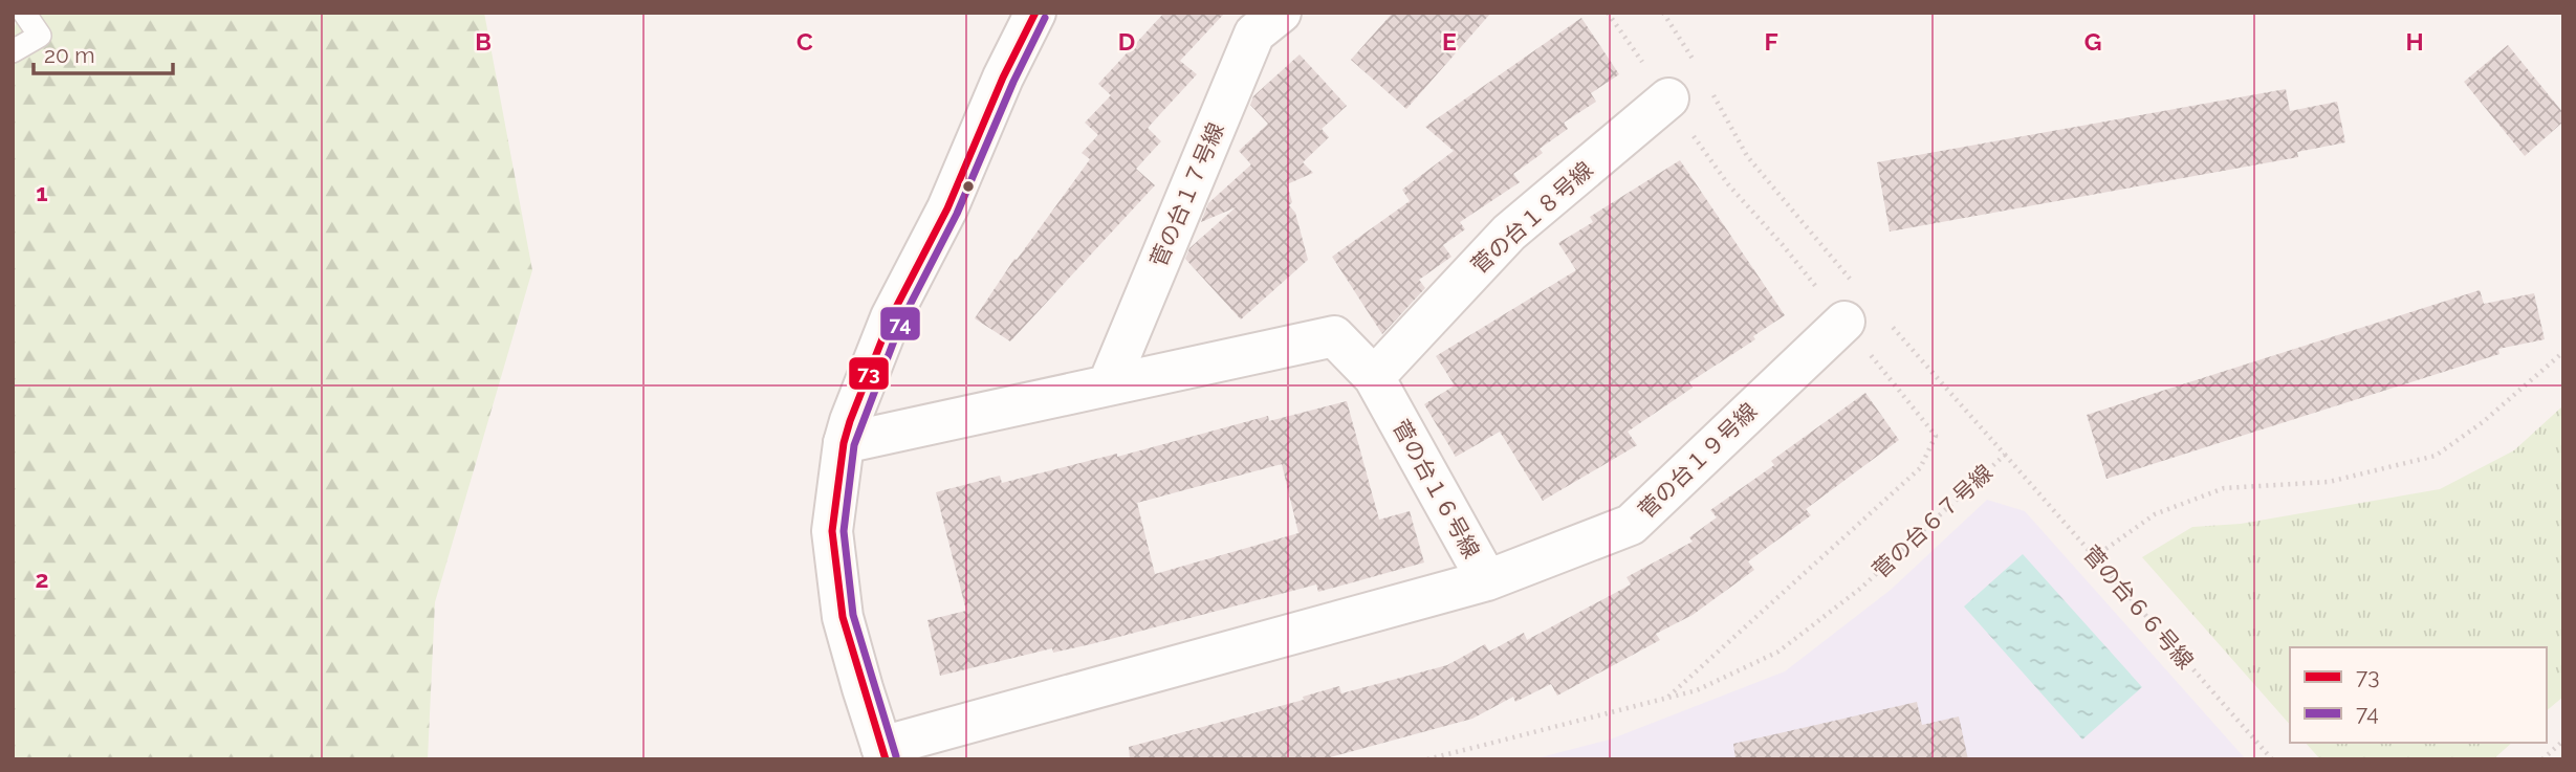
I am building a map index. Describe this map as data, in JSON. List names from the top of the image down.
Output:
{
  "streets": {
    "street": [
      "菅の台１７号線",
      "菅の台１８号線",
      "菅の台１９号線",
      "菅の台１６号線"
    ],
    "path": ["菅の台６７号線", "菅の台６６号線"]
  },
  "crossings": [
    ["菅の台１７号線", "菅の台１６号線"],
    ["菅の台１８号線", "菅の台１６号線"],
    ["菅の台１９号線", "菅の台１６号線"],
    ["菅の台６７号線", "菅の台６６号線"]
  ],
  "lines": ["transit line 73", "transit line 74"],
  "legend": ["73", "74"],
  "scale_bar": "20 m",
  "grid": {
    "columns": [
      "B",
      "C",
      "D",
      "E",
      "F",
      "G",
      "H"
    ],
    "rows": ["1", "2"]
  }
}
